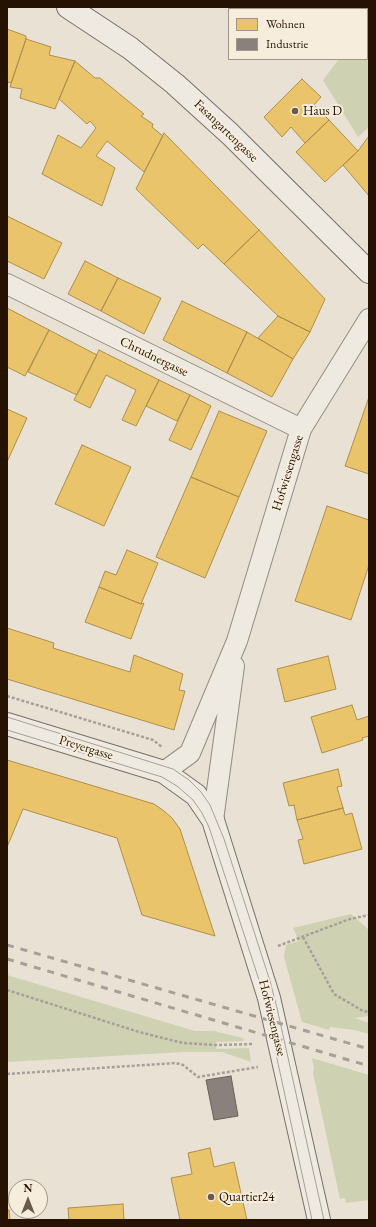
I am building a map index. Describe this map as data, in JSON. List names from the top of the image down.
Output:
{
  "streets": {
    "main road": ["Fasangartengasse", "Hofwiesengasse", "Preyergasse"],
    "street": ["Chrudnergasse"]
  },
  "crossings": [
    ["Chrudnergasse", "Hofwiesengasse"],
    ["Hofwiesengasse", "Preyergasse"]
  ],
  "places": ["Haus D", "Quartier24"],
  "legend": ["Wohnen", "Industrie"],
  "north": "top"
}
